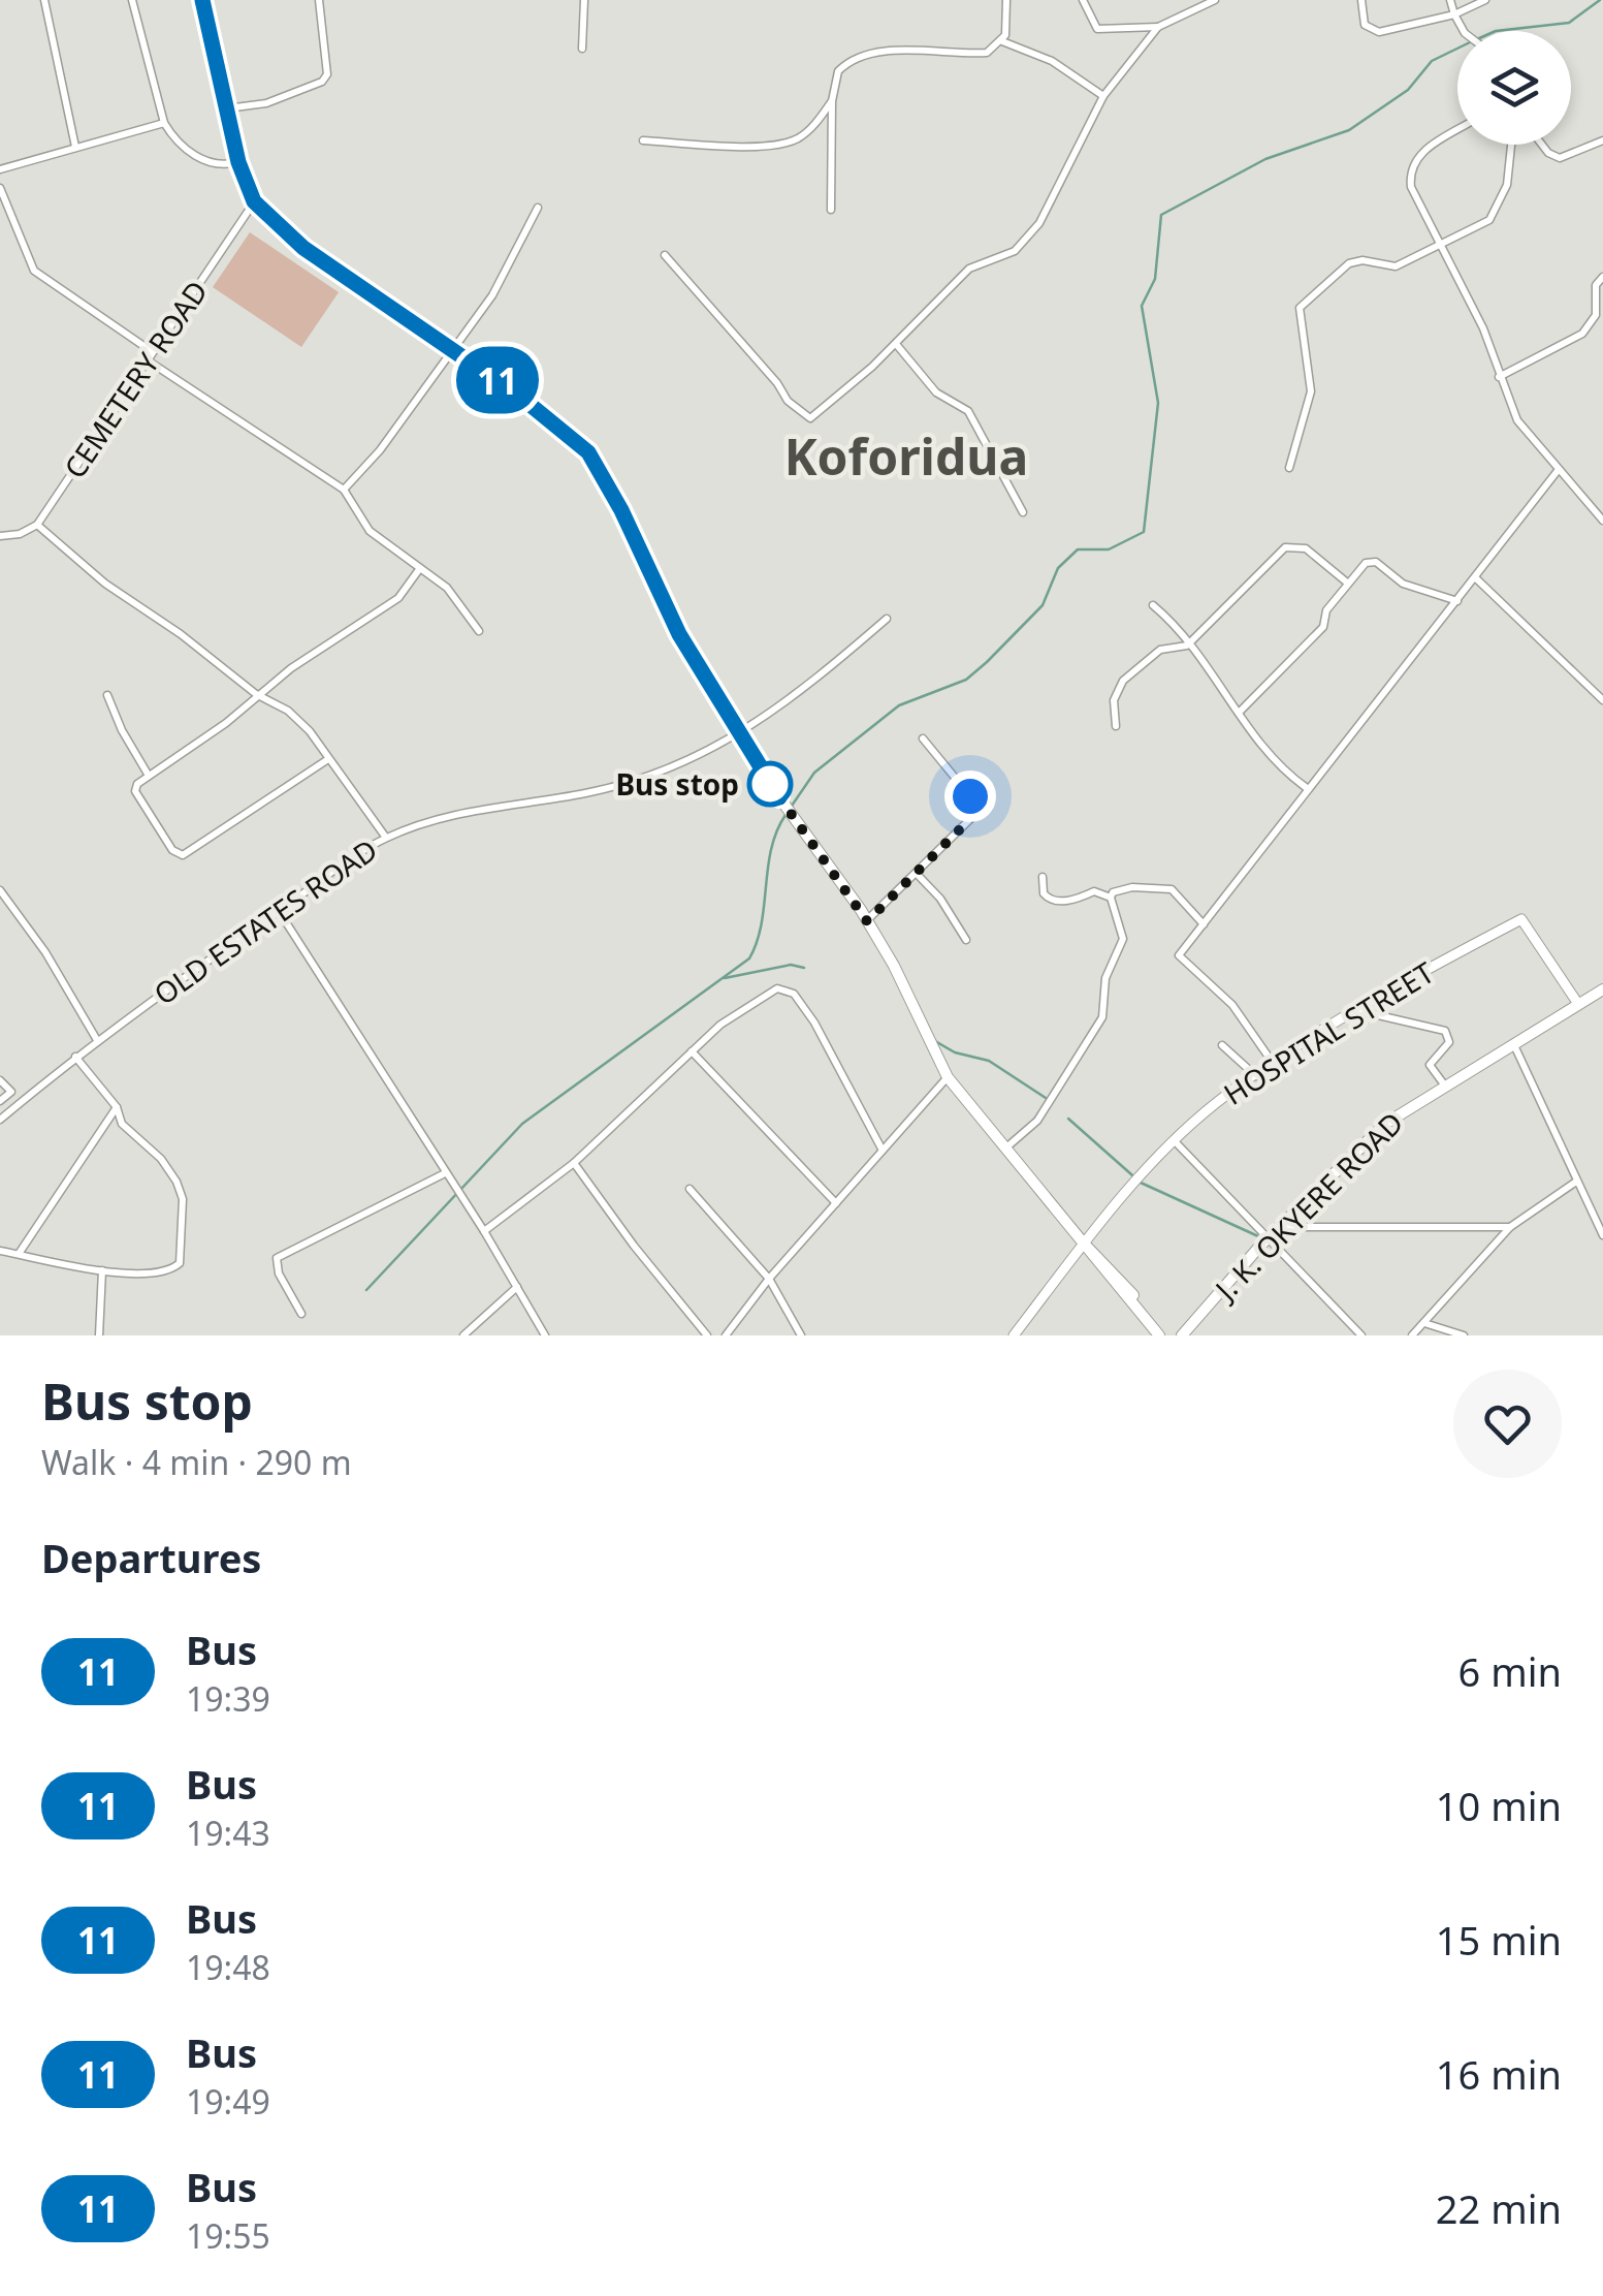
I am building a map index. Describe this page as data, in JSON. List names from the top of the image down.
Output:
{
  "streets": {
    "main road": ["J. K. OKYERE ROAD"],
    "street": ["CEMETERY ROAD", "OLD ESTATES ROAD", "HOSPITAL STREET"]
  },
  "crossings": [
    ["HOSPITAL STREET", "J. K. OKYERE ROAD"]
  ],
  "districts": ["Koforidua"],
  "places": ["Bus stop"],
  "lines": ["bus line 11"],
  "page": {
    "on_map": "11",
    "heading": [
      ["Bus stop", "Walk · 4 min · 290 m"],
      "Departures"
    ],
    "list": [
      {
        "mark": "11",
        "name": "Bus",
        "note": "19:39",
        "value": "6 min"
      },
      {
        "mark": "11",
        "name": "Bus",
        "note": "19:43",
        "value": "10 min"
      },
      {
        "mark": "11",
        "name": "Bus",
        "note": "19:48",
        "value": "15 min"
      },
      {
        "mark": "11",
        "name": "Bus",
        "note": "19:49",
        "value": "16 min"
      },
      {
        "mark": "11",
        "name": "Bus",
        "note": "19:55",
        "value": "22 min"
      }
    ]
  }
}
